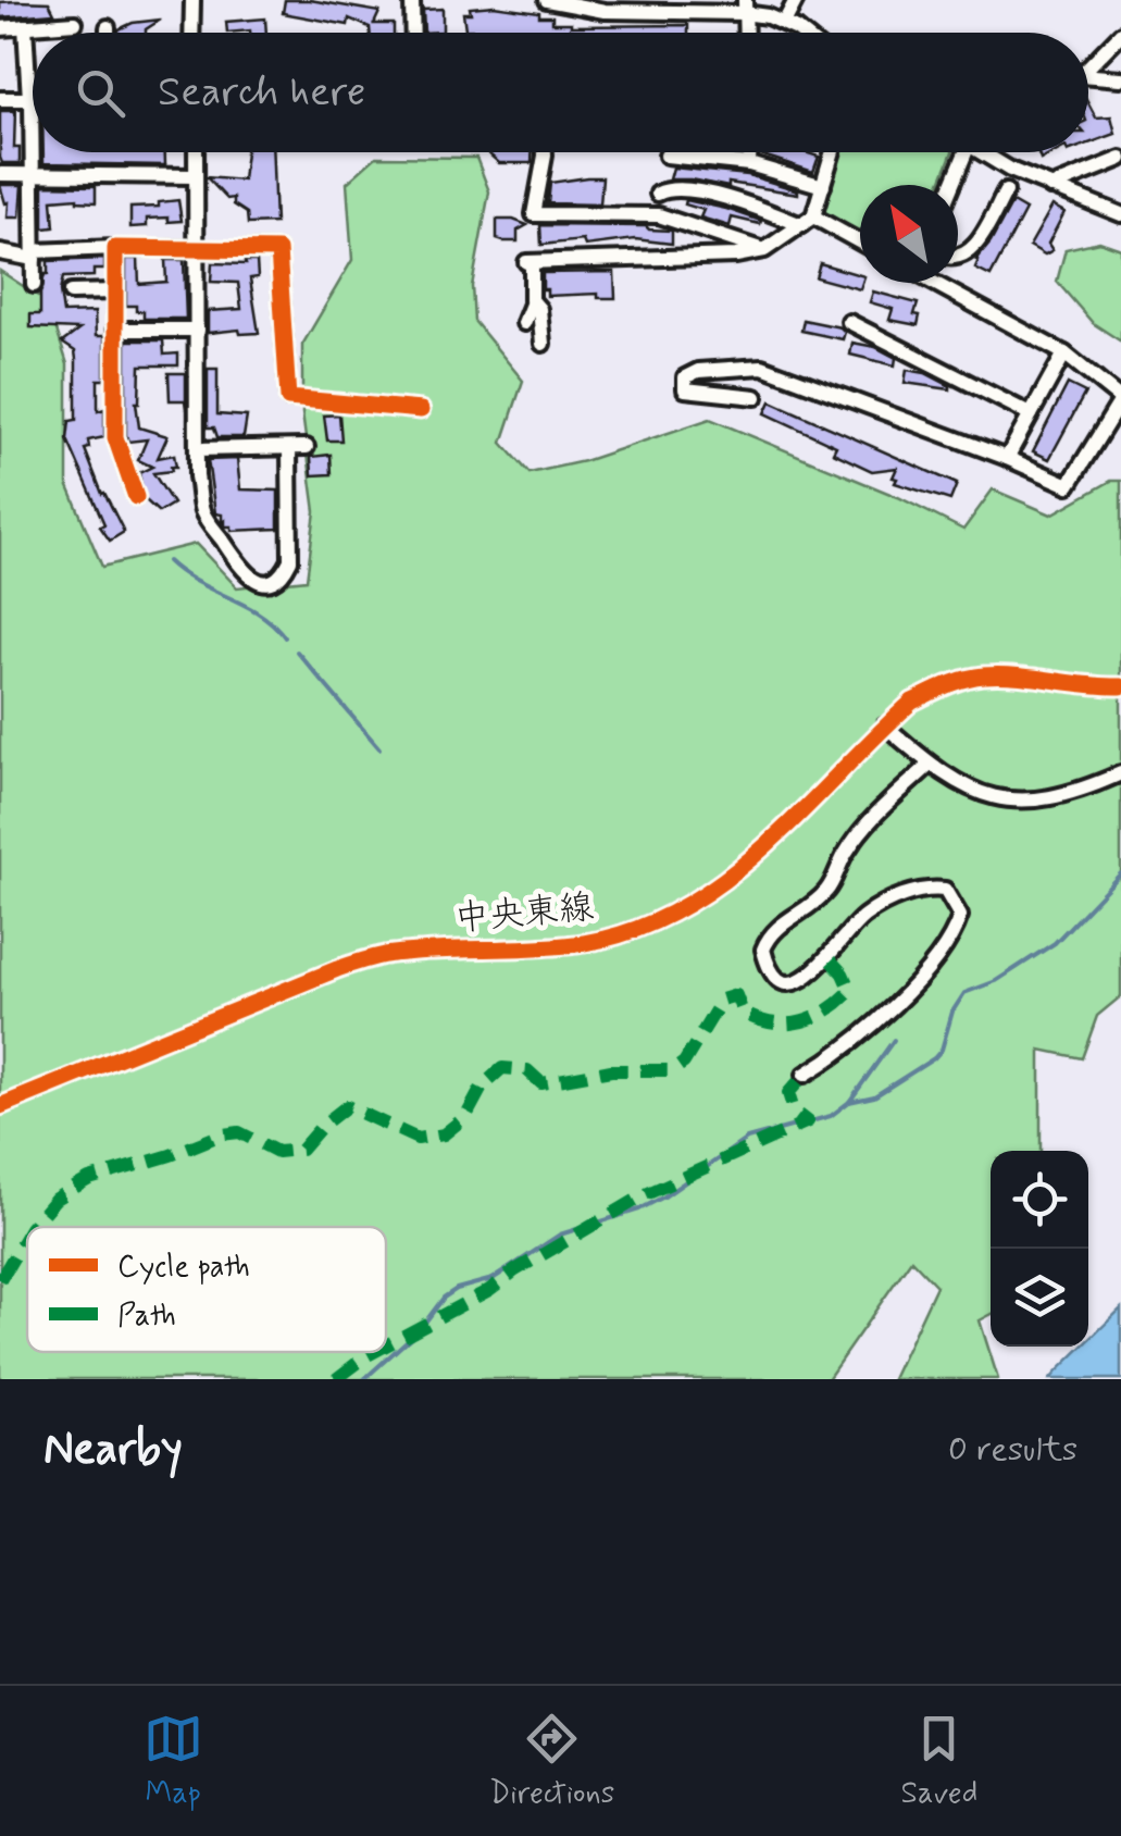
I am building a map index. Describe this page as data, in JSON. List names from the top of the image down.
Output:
{
  "streets": {
    "street": ["中央東線"]
  },
  "legend": ["Cycle path", "Path"],
  "north": "top left",
  "page": {
    "search": "Search here",
    "heading": ["Nearby", "0 results"],
    "nav": ["Map", "Directions", "Saved"]
  }
}
